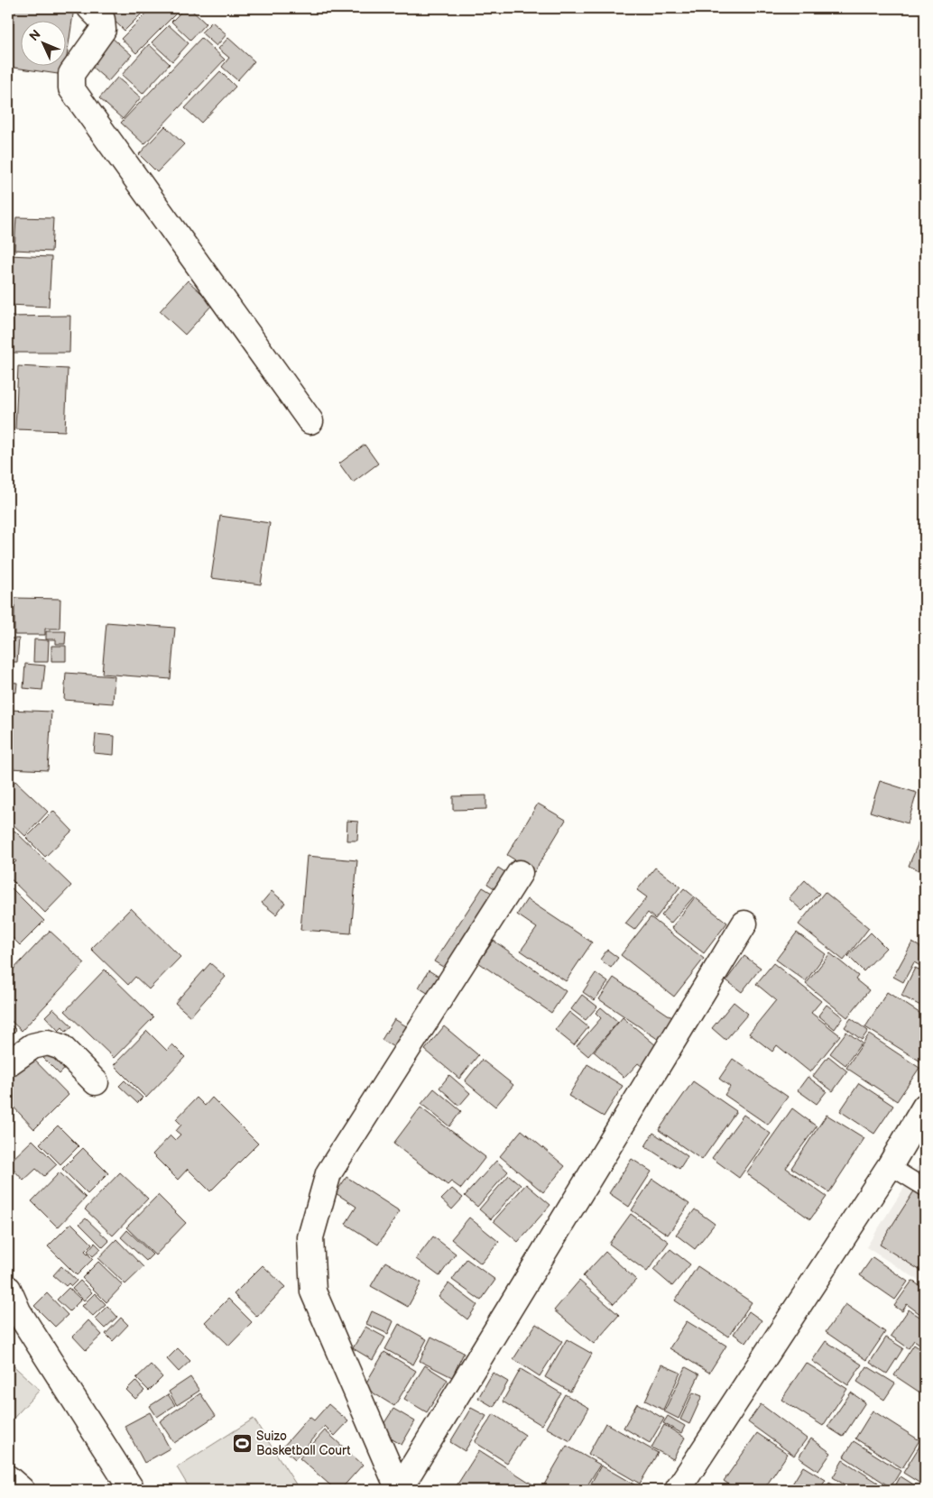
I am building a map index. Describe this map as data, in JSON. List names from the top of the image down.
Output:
{
  "places": {
    "sports": ["Suizo Basketball Court"]
  },
  "north": "top left"
}
